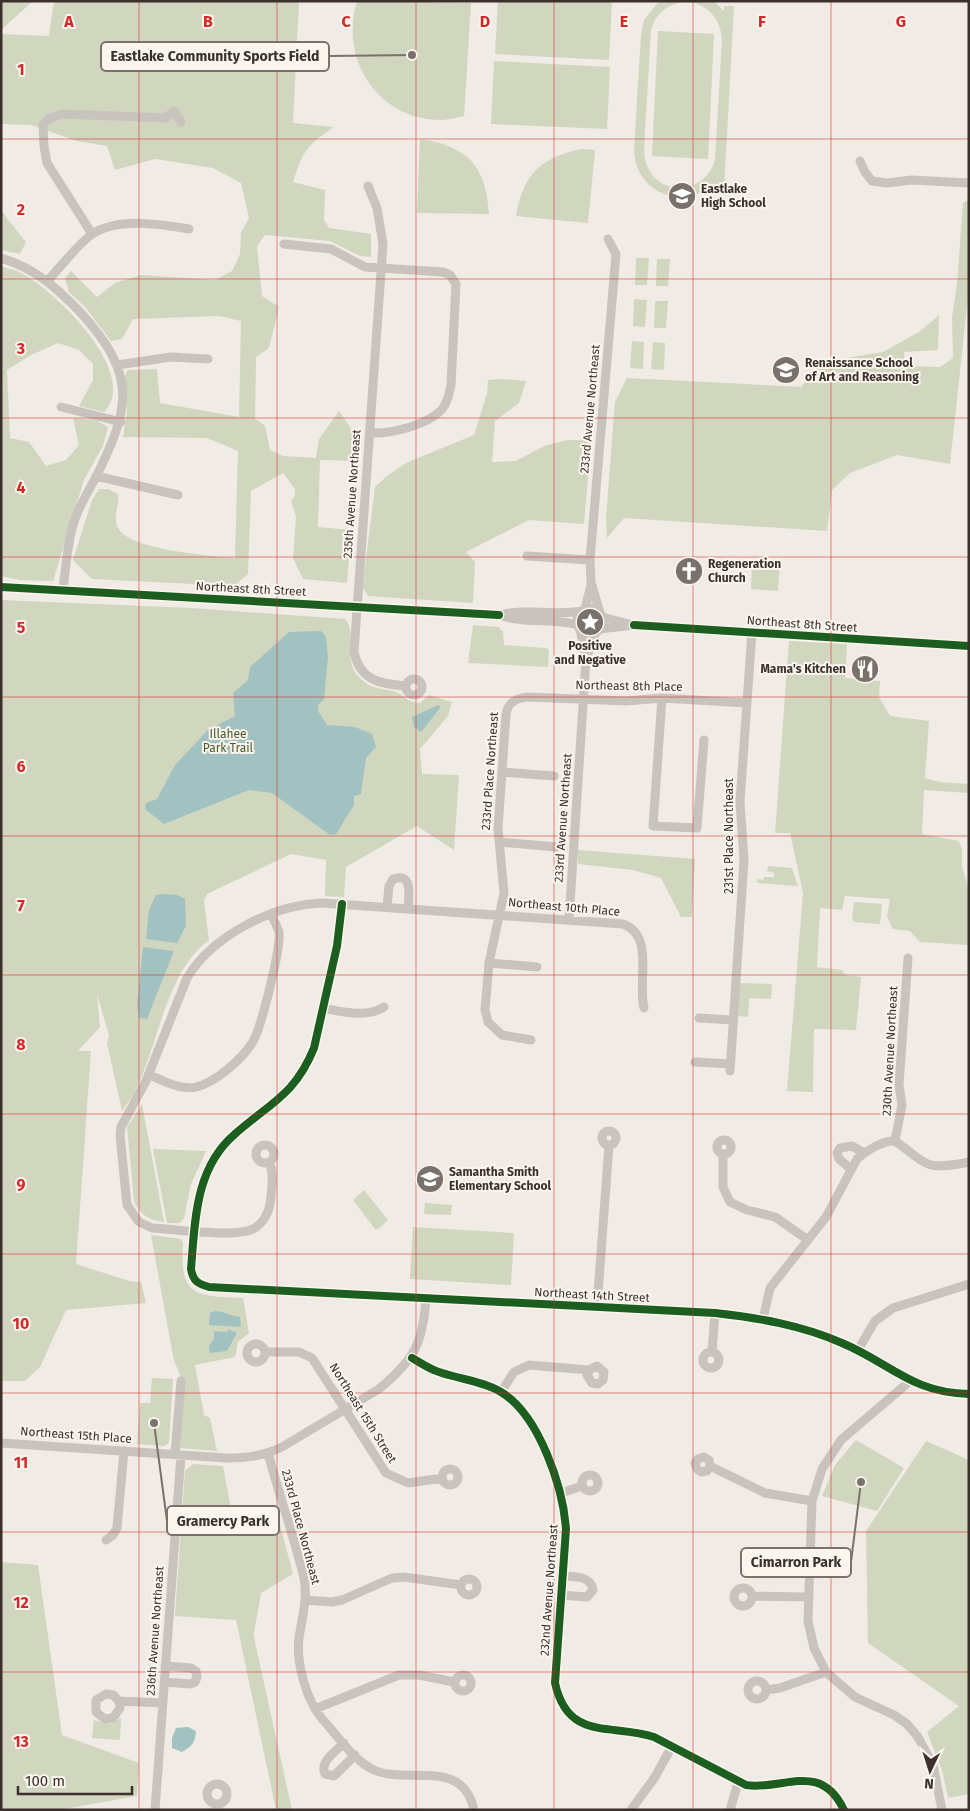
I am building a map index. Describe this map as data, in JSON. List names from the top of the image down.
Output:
{
  "streets": {
    "street": [
      "233rd Avenue Northeast",
      "235th Avenue Northeast",
      "Northeast 8th Street",
      "Northeast 8th Place",
      "233rd Place Northeast",
      "231st Place Northeast",
      "Northeast 10th Place",
      "230th Avenue Northeast",
      "Northeast 14th Street",
      "Northeast 15th Street",
      "Northeast 15th Place",
      "232nd Avenue Northeast",
      "236th Avenue Northeast"
    ]
  },
  "crossings": [
    ["233rd Avenue Northeast", "Northeast 8th Street"],
    ["233rd Avenue Northeast", "Northeast 8th Place"],
    ["233rd Avenue Northeast", "Northeast 10th Place"],
    ["235th Avenue Northeast", "Northeast 8th Street"],
    ["Northeast 8th Street", "231st Place Northeast"],
    ["Northeast 8th Place", "233rd Place Northeast"],
    ["Northeast 8th Place", "231st Place Northeast"],
    ["233rd Place Northeast", "Northeast 10th Place"],
    ["233rd Place Northeast", "Northeast 15th Place"],
    ["Northeast 10th Place", "Northeast 14th Street"],
    ["Northeast 15th Place", "236th Avenue Northeast"]
  ],
  "parks": ["Illahee Park Trail"],
  "places": {
    "other": ["Eastlake Community Sports Field", "Gramercy Park", "Cimarron Park"],
    "school or university": ["Eastlake High School", "Renaissance School of Art and Reasoning", "Samantha Smith Elementary School"],
    "church": ["Regeneration Church"],
    "place": ["Positive and Negative"],
    "restaurant": ["Mama's Kitchen"]
  },
  "scale_bar": "100 m",
  "north": "bottom",
  "grid": {
    "columns": [
      "A",
      "B",
      "C",
      "D",
      "E",
      "F",
      "G"
    ],
    "rows": [
      "1",
      "2",
      "3",
      "4",
      "5",
      "6",
      "7",
      "8",
      "9",
      "10",
      "11",
      "12",
      "13"
    ]
  }
}
